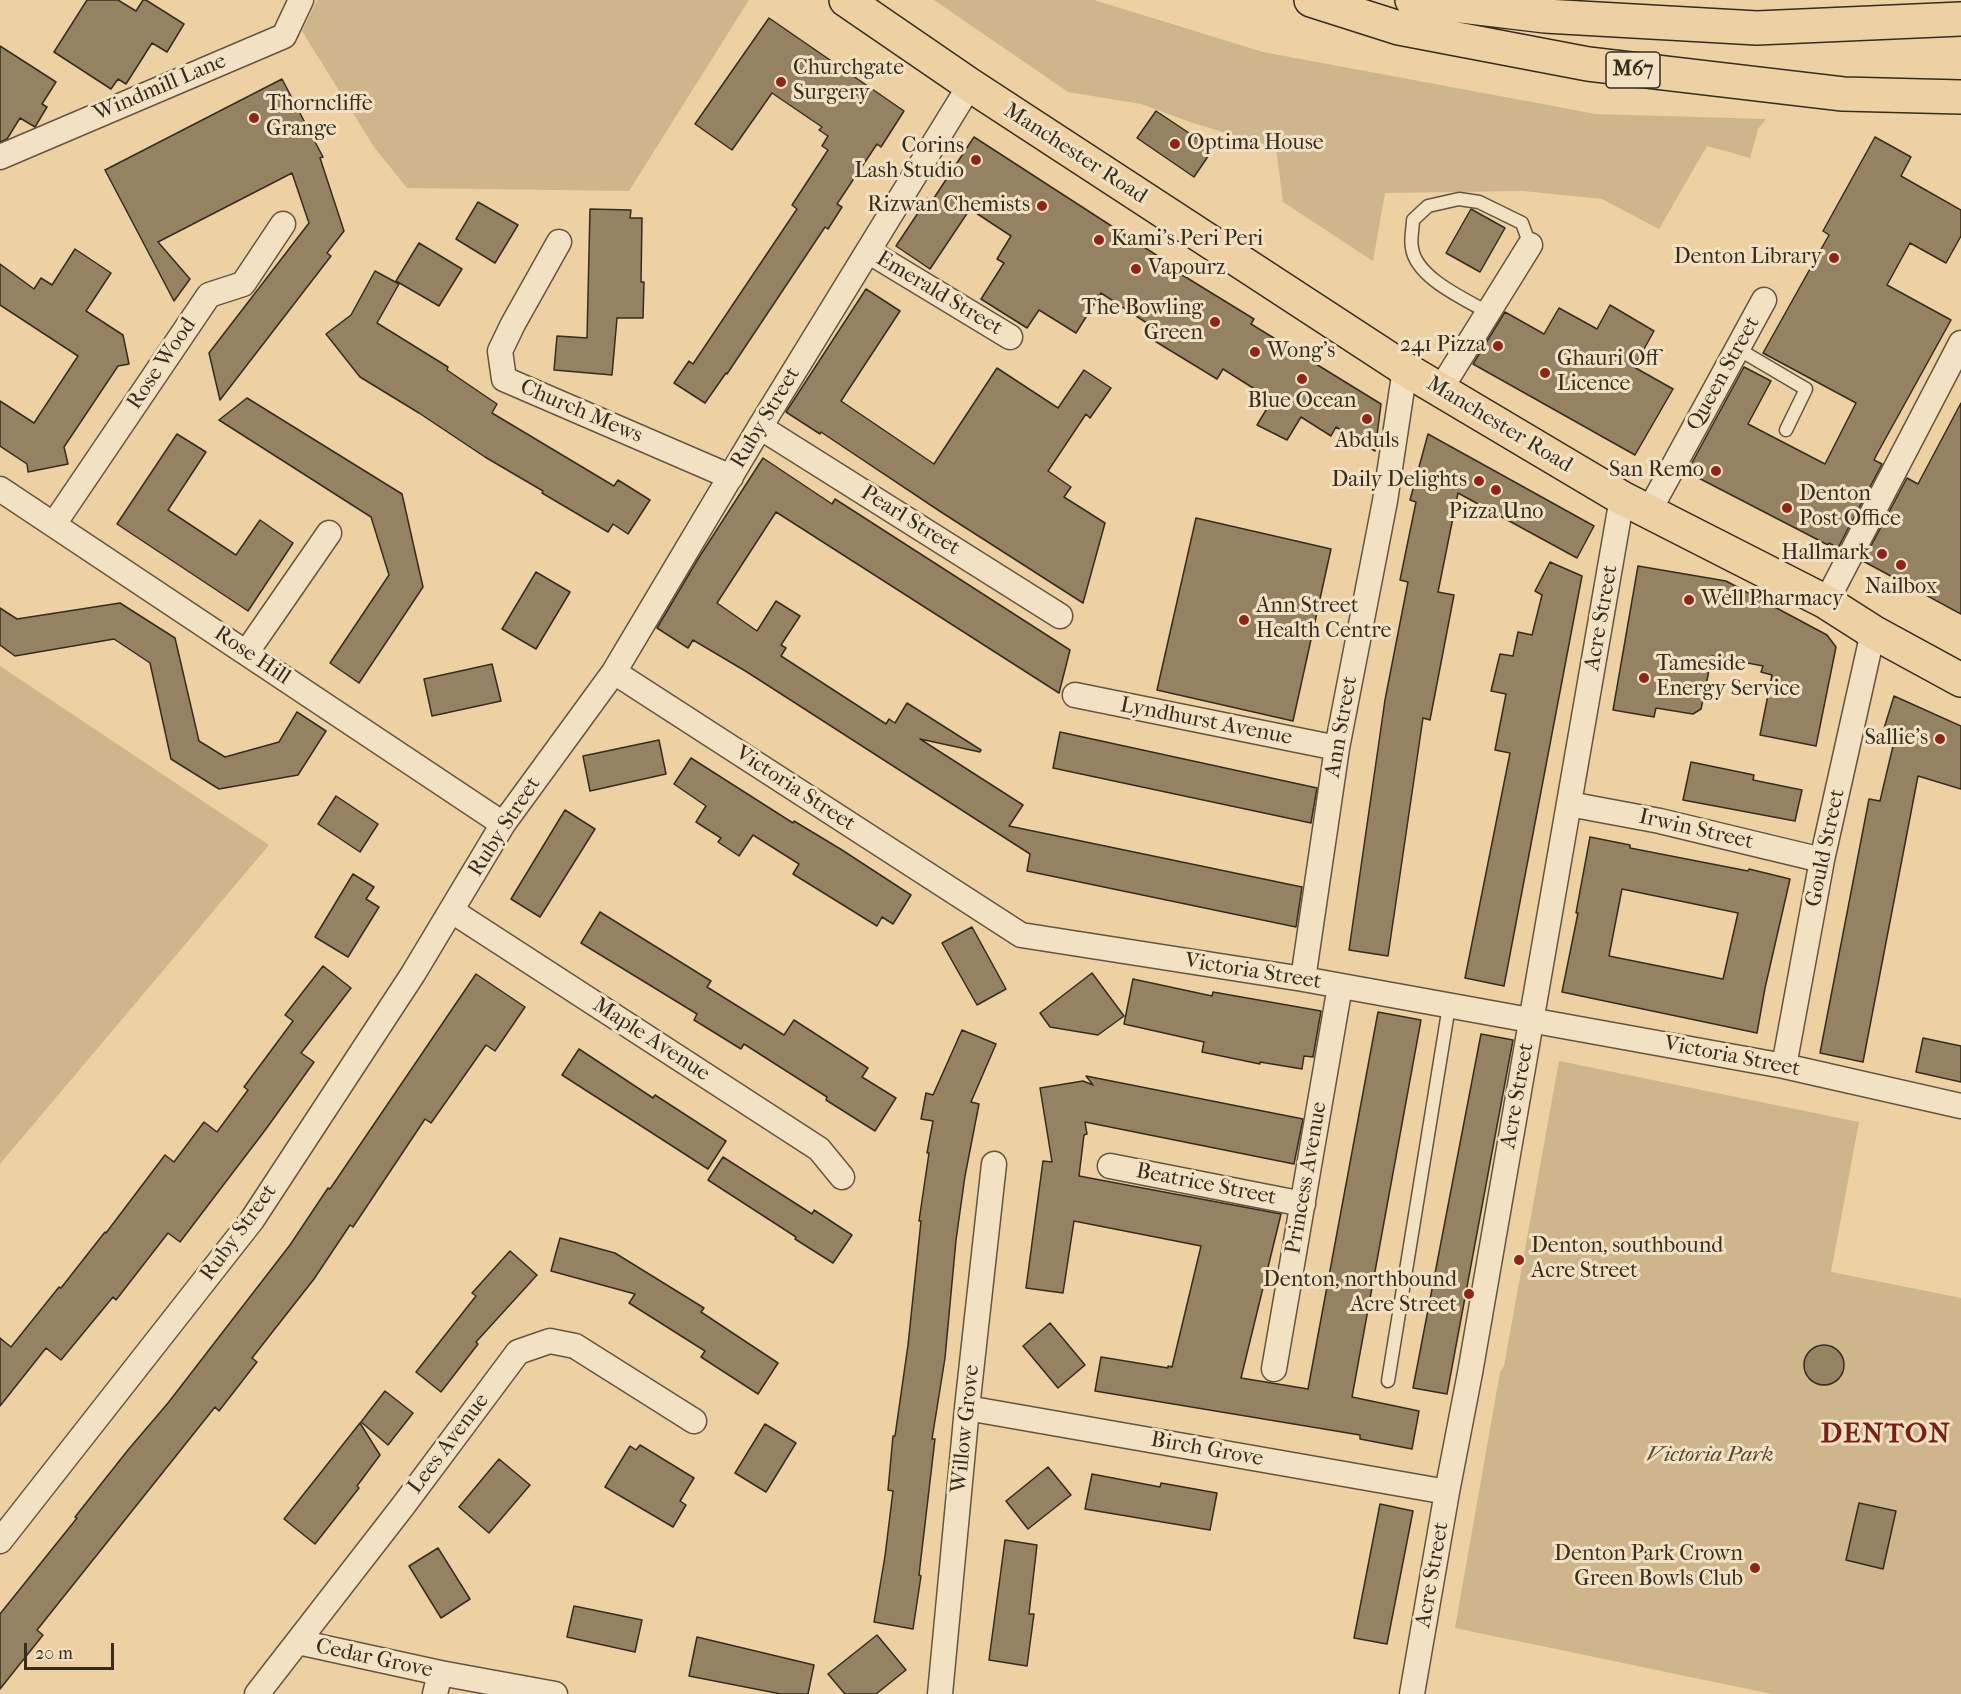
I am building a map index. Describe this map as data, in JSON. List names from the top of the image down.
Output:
{
  "streets": {
    "main road": ["M67", "Manchester Road"],
    "street": [
      "Windmill Lane",
      "Emerald Street",
      "Rose Wood",
      "Queen Street",
      "Church Mews",
      "Ruby Street",
      "Pearl Street",
      "Acre Street",
      "Rose Hill",
      "Lyndhurst Avenue",
      "Ann Street",
      "Victoria Street",
      "Irwin Street",
      "Gould Street",
      "Maple Avenue",
      "Princess Avenue",
      "Beatrice Street",
      "Willow Grove",
      "Lees Avenue",
      "Birch Grove",
      "Cedar Grove"
    ]
  },
  "crossings": [
    ["Manchester Road", "Queen Street"],
    ["Manchester Road", "Ruby Street"],
    ["Manchester Road", "Acre Street"],
    ["Manchester Road", "Ann Street"],
    ["Manchester Road", "Gould Street"],
    ["Emerald Street", "Ruby Street"],
    ["Rose Wood", "Rose Hill"],
    ["Queen Street", "Acre Street"],
    ["Church Mews", "Ruby Street"],
    ["Ruby Street", "Pearl Street"],
    ["Ruby Street", "Rose Hill"],
    ["Ruby Street", "Victoria Street"],
    ["Ruby Street", "Maple Avenue"],
    ["Acre Street", "Victoria Street"],
    ["Acre Street", "Irwin Street"],
    ["Acre Street", "Birch Grove"],
    ["Lyndhurst Avenue", "Ann Street"],
    ["Ann Street", "Victoria Street"],
    ["Victoria Street", "Gould Street"],
    ["Victoria Street", "Princess Avenue"],
    ["Irwin Street", "Gould Street"],
    ["Princess Avenue", "Beatrice Street"],
    ["Willow Grove", "Birch Grove"],
    ["Lees Avenue", "Cedar Grove"]
  ],
  "districts": ["DENTON"],
  "parks": ["Victoria Park"],
  "places": [
    "Churchgate Surgery",
    "Thorncliffe Grange",
    "Optima House",
    "Corins Lash Studio",
    "Rizwan Chemists",
    "Kami's Peri Peri",
    "Denton Library",
    "Vapourz",
    "The Bowling Green",
    "241 Pizza",
    "Wong's",
    "Ghauri Off Licence",
    "Blue Ocean",
    "Abduls",
    "San Remo",
    "Daily Delights",
    "Pizza Uno",
    "Denton Post Office",
    "Hallmark",
    "Nailbox",
    "Well Pharmacy",
    "Ann Street Health Centre",
    "Tameside Energy Service",
    "Sallie's",
    "Denton, southbound Acre Street",
    "Denton, northbound Acre Street",
    "Denton Park Crown Green Bowls Club"
  ],
  "scale_bar": "20 m"
}
